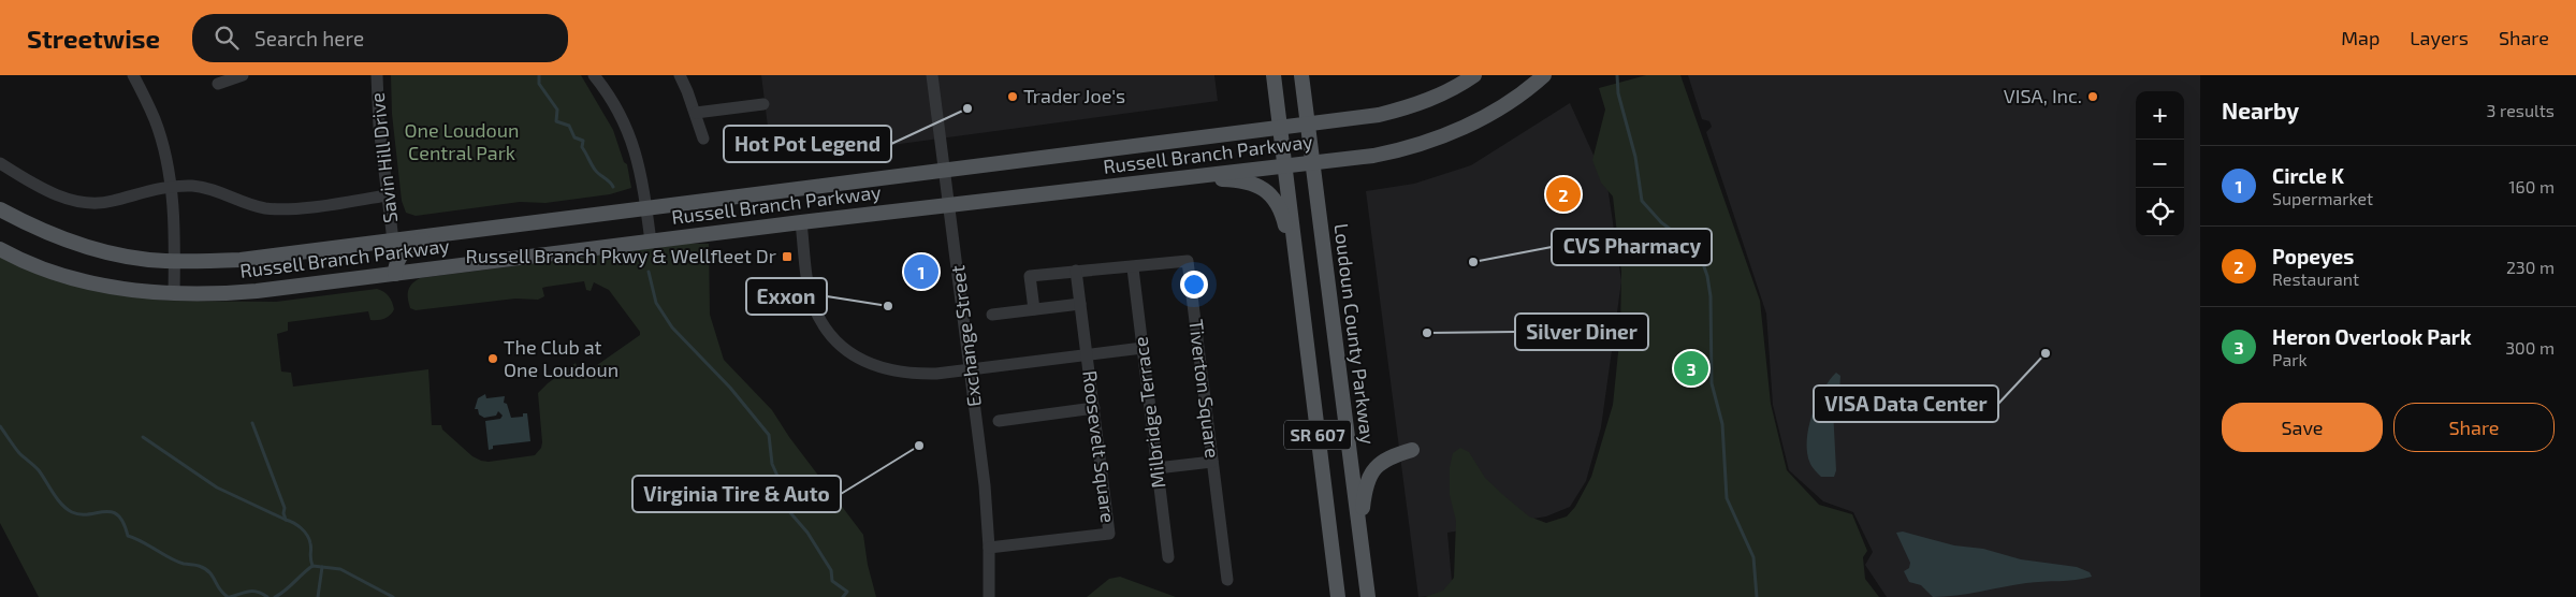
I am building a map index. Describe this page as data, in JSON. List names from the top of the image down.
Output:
{
  "streets": {
    "main road": ["Russell Branch Parkway", "Loudoun County Parkway", "SR 607"],
    "street": [
      "Savin Hill Drive",
      "Exchange Street",
      "Tiverton Square",
      "Milbridge Terrace",
      "Roosevelt Square"
    ]
  },
  "crossings": [
    ["Russell Branch Parkway", "Savin Hill Drive"],
    ["Russell Branch Parkway", "Loudoun County Parkway"],
    ["Russell Branch Parkway", "Exchange Street"],
    ["Russell Branch Parkway", "SR 607"],
    ["Exchange Street", "Roosevelt Square"],
    ["Tiverton Square", "Milbridge Terrace"],
    ["Tiverton Square", "Roosevelt Square"]
  ],
  "parks": ["One Loudoun Central Park"],
  "places": {
    "other": [
      "Trader Joe's",
      "VISA, Inc.",
      "Hot Pot Legend",
      "CVS Pharmacy",
      "Exxon",
      "Silver Diner",
      "VISA Data Center",
      "The Club at One Loudoun",
      "Virginia Tire & Auto"
    ],
    "transit": ["Russell Branch Pkwy & Wellfleet Dr"]
  },
  "page": {
    "header": "Streetwise",
    "search": "Search here",
    "nav": ["Map", "Layers", "Share"],
    "heading": ["Nearby", "3 results"],
    "map_buttons": ["+", "−"],
    "list": [
      {
        "mark": "1",
        "name": "Circle K",
        "note": "Supermarket",
        "value": "160 m"
      },
      {
        "mark": "2",
        "name": "Popeyes",
        "note": "Restaurant",
        "value": "230 m"
      },
      {
        "mark": "3",
        "name": "Heron Overlook Park",
        "note": "Park",
        "value": "300 m"
      }
    ],
    "pins": ["2", "1", "3"],
    "buttons": ["Save", "Share"]
  }
}
